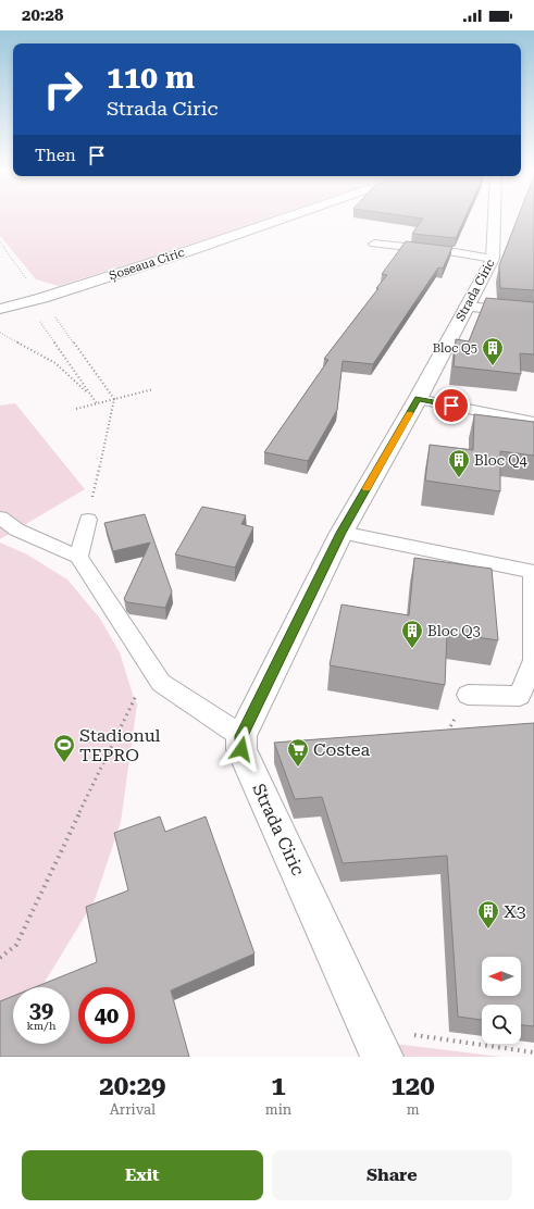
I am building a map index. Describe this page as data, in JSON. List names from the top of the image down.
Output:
{
  "streets": {
    "street": ["Șoseaua Ciric", "Strada Ciric"]
  },
  "places": {
    "building": [
      "Bloc Q5",
      "Bloc Q4",
      "Bloc Q3",
      "X3"
    ],
    "sports": ["Stadionul TEPRO"],
    "supermarket": ["Costea"]
  },
  "north": "left",
  "page": {
    "status": "20:28",
    "turn": ["110 m", "Strada Ciric"],
    "then": "Then",
    "speed": "39 km/h",
    "limit": "40",
    "eta": [
      "20:29",
      "Arrival",
      "1",
      "min",
      "120",
      "m"
    ],
    "buttons": ["Exit", "Share"]
  }
}
